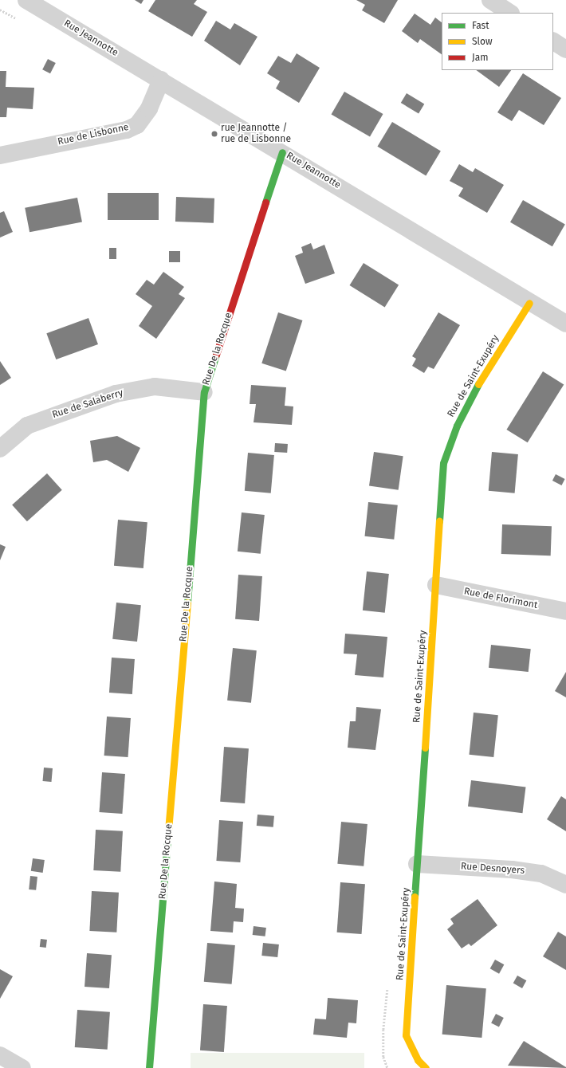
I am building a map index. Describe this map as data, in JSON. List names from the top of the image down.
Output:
{
  "streets": {
    "street": [
      "Rue Jeannotte",
      "Rue de Lisbonne",
      "Rue De la Rocque",
      "Rue de Saint-Exupéry",
      "Rue de Salaberry",
      "Rue de Florimont",
      "Rue Desnoyers"
    ]
  },
  "crossings": [
    ["Rue Jeannotte", "Rue de Lisbonne"],
    ["Rue Jeannotte", "Rue De la Rocque"],
    ["Rue Jeannotte", "Rue de Saint-Exupéry"],
    ["Rue De la Rocque", "Rue de Salaberry"],
    ["Rue de Saint-Exupéry", "Rue de Florimont"],
    ["Rue de Saint-Exupéry", "Rue Desnoyers"]
  ],
  "places": ["rue Jeannotte / rue de Lisbonne"],
  "legend": ["Fast", "Slow", "Jam"]
}
